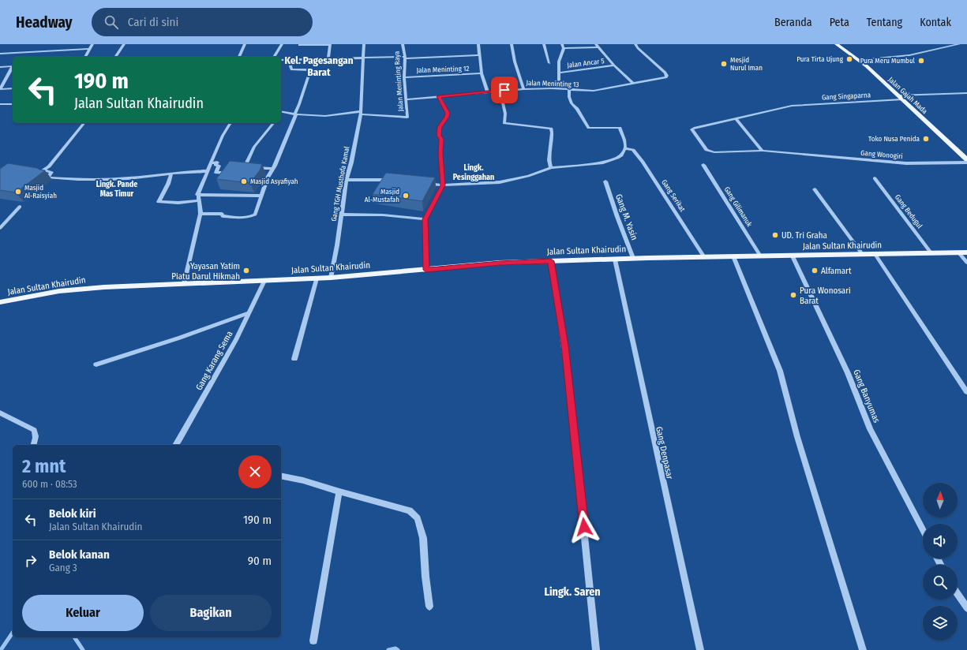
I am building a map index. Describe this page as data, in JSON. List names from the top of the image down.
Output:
{
  "streets": {
    "main road": ["Jalan Gajah Mada", "Jalan Sultan Khairudin"],
    "street": [
      "Jalan Ancar 5",
      "Jalan Meninting 12",
      "Jalan Meninting Raya",
      "Jalan Meninting 13",
      "Gang Singaparna",
      "Gang Wonogiri",
      "Gang TGH Musthofa Kamal",
      "Gang Serikat",
      "Gang Gilimanuk",
      "Gang Bedugul",
      "Gang M. Yasin",
      "Gang Karang Sema",
      "Gang Banyumas",
      "Gang Denpasar"
    ]
  },
  "crossings": [
    ["Jalan Ancar 5", "Jalan Meninting 13"],
    ["Jalan Meninting 12", "Jalan Meninting Raya"],
    ["Jalan Meninting Raya", "Jalan Meninting 13"],
    ["Jalan Meninting Raya", "Gang TGH Musthofa Kamal"],
    ["Jalan Gajah Mada", "Gang Singaparna"],
    ["Gang Singaparna", "Gang Wonogiri"],
    ["Gang TGH Musthofa Kamal", "Jalan Sultan Khairudin"],
    ["Gang Serikat", "Jalan Sultan Khairudin"],
    ["Gang Gilimanuk", "Jalan Sultan Khairudin"],
    ["Gang Bedugul", "Jalan Sultan Khairudin"],
    ["Gang M. Yasin", "Jalan Sultan Khairudin"],
    ["Jalan Sultan Khairudin", "Gang Karang Sema"],
    ["Jalan Sultan Khairudin", "Gang Banyumas"],
    ["Jalan Sultan Khairudin", "Gang Denpasar"]
  ],
  "districts": [
    "Kel. Pagesangan Barat",
    "Lingk. Pesinggahan",
    "Lingk. Pande Mas Timur",
    "Lingk. Saren"
  ],
  "places": [
    "Pura Tirta Ujung",
    "Pura Meru Mumbul",
    "Mesjid Nurul Iman",
    "Toko Nusa Penida",
    "Masjid Asyafiyah",
    "Masjid Al-Raisyiah",
    "Masjid Al-Mustafah",
    "UD. Tri Graha",
    "Yayasan Yatim Piatu Darul Hikmah",
    "Alfamart",
    "Pura Wonosari Barat"
  ],
  "north": "top",
  "page": {
    "header": "Headway",
    "search": "Cari di sini",
    "nav": [
      "Beranda",
      "Peta",
      "Tentang",
      "Kontak"
    ],
    "turn": ["190 m", "Jalan Sultan Khairudin"],
    "heading": ["2 mnt", "600 m · 08:53"],
    "list": [
      {
        "name": "Belok kiri",
        "note": "Jalan Sultan Khairudin",
        "value": "190 m"
      },
      {
        "name": "Belok kanan",
        "note": "Gang 3",
        "value": "90 m"
      }
    ],
    "buttons": ["Keluar", "Bagikan"]
  }
}
